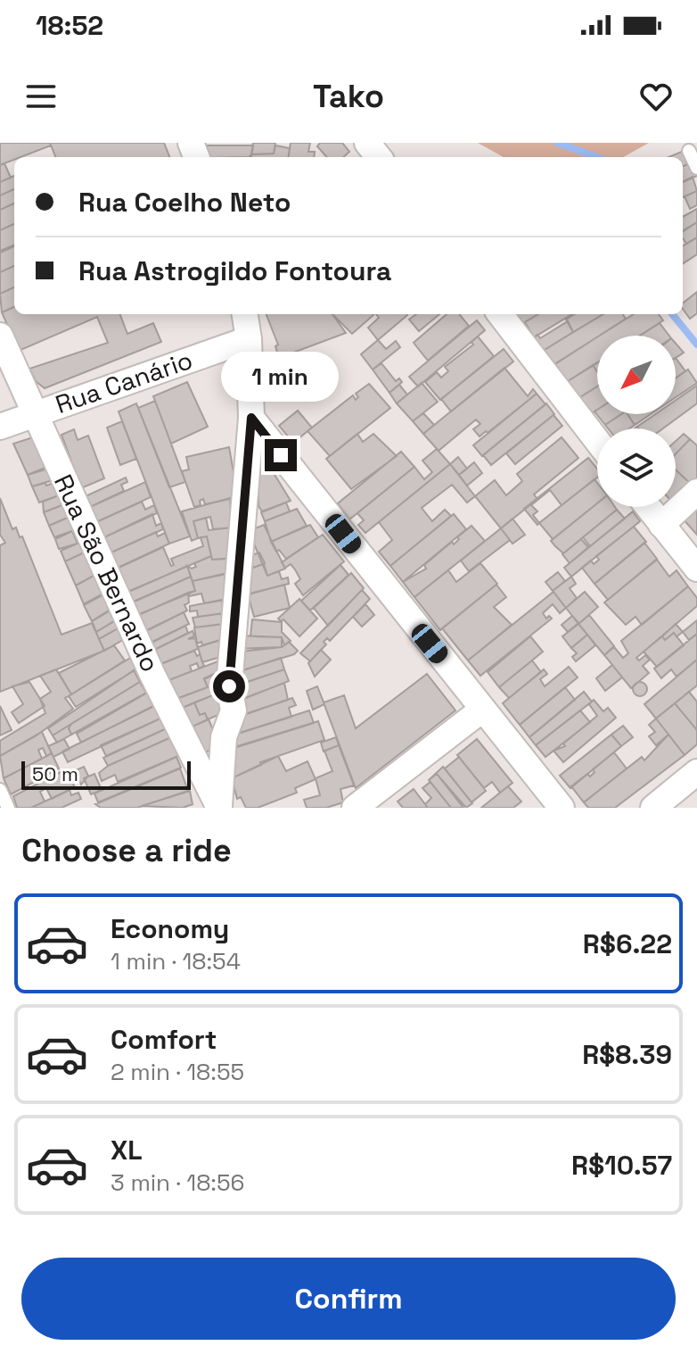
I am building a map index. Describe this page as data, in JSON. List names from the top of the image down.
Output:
{
  "streets": {
    "street": ["Rua Canário", "Rua São Bernardo"]
  },
  "crossings": [
    ["Rua Canário", "Rua São Bernardo"]
  ],
  "scale_bar": "50 m",
  "north": "bottom left",
  "page": {
    "status": "18:52",
    "header": "Tako",
    "banner": ["Rua Coelho Neto", "Rua Astrogildo Fontoura"],
    "bubble": "1 min",
    "scale": "50 m",
    "heading": "Choose a ride",
    "list": [
      {
        "name": "Economy",
        "note": "1 min · 18:54",
        "value": "R$6.22"
      },
      {
        "name": "Comfort",
        "note": "2 min · 18:55",
        "value": "R$8.39"
      },
      {
        "name": "XL",
        "note": "3 min · 18:56",
        "value": "R$10.57"
      }
    ],
    "buttons": "Confirm"
  }
}
